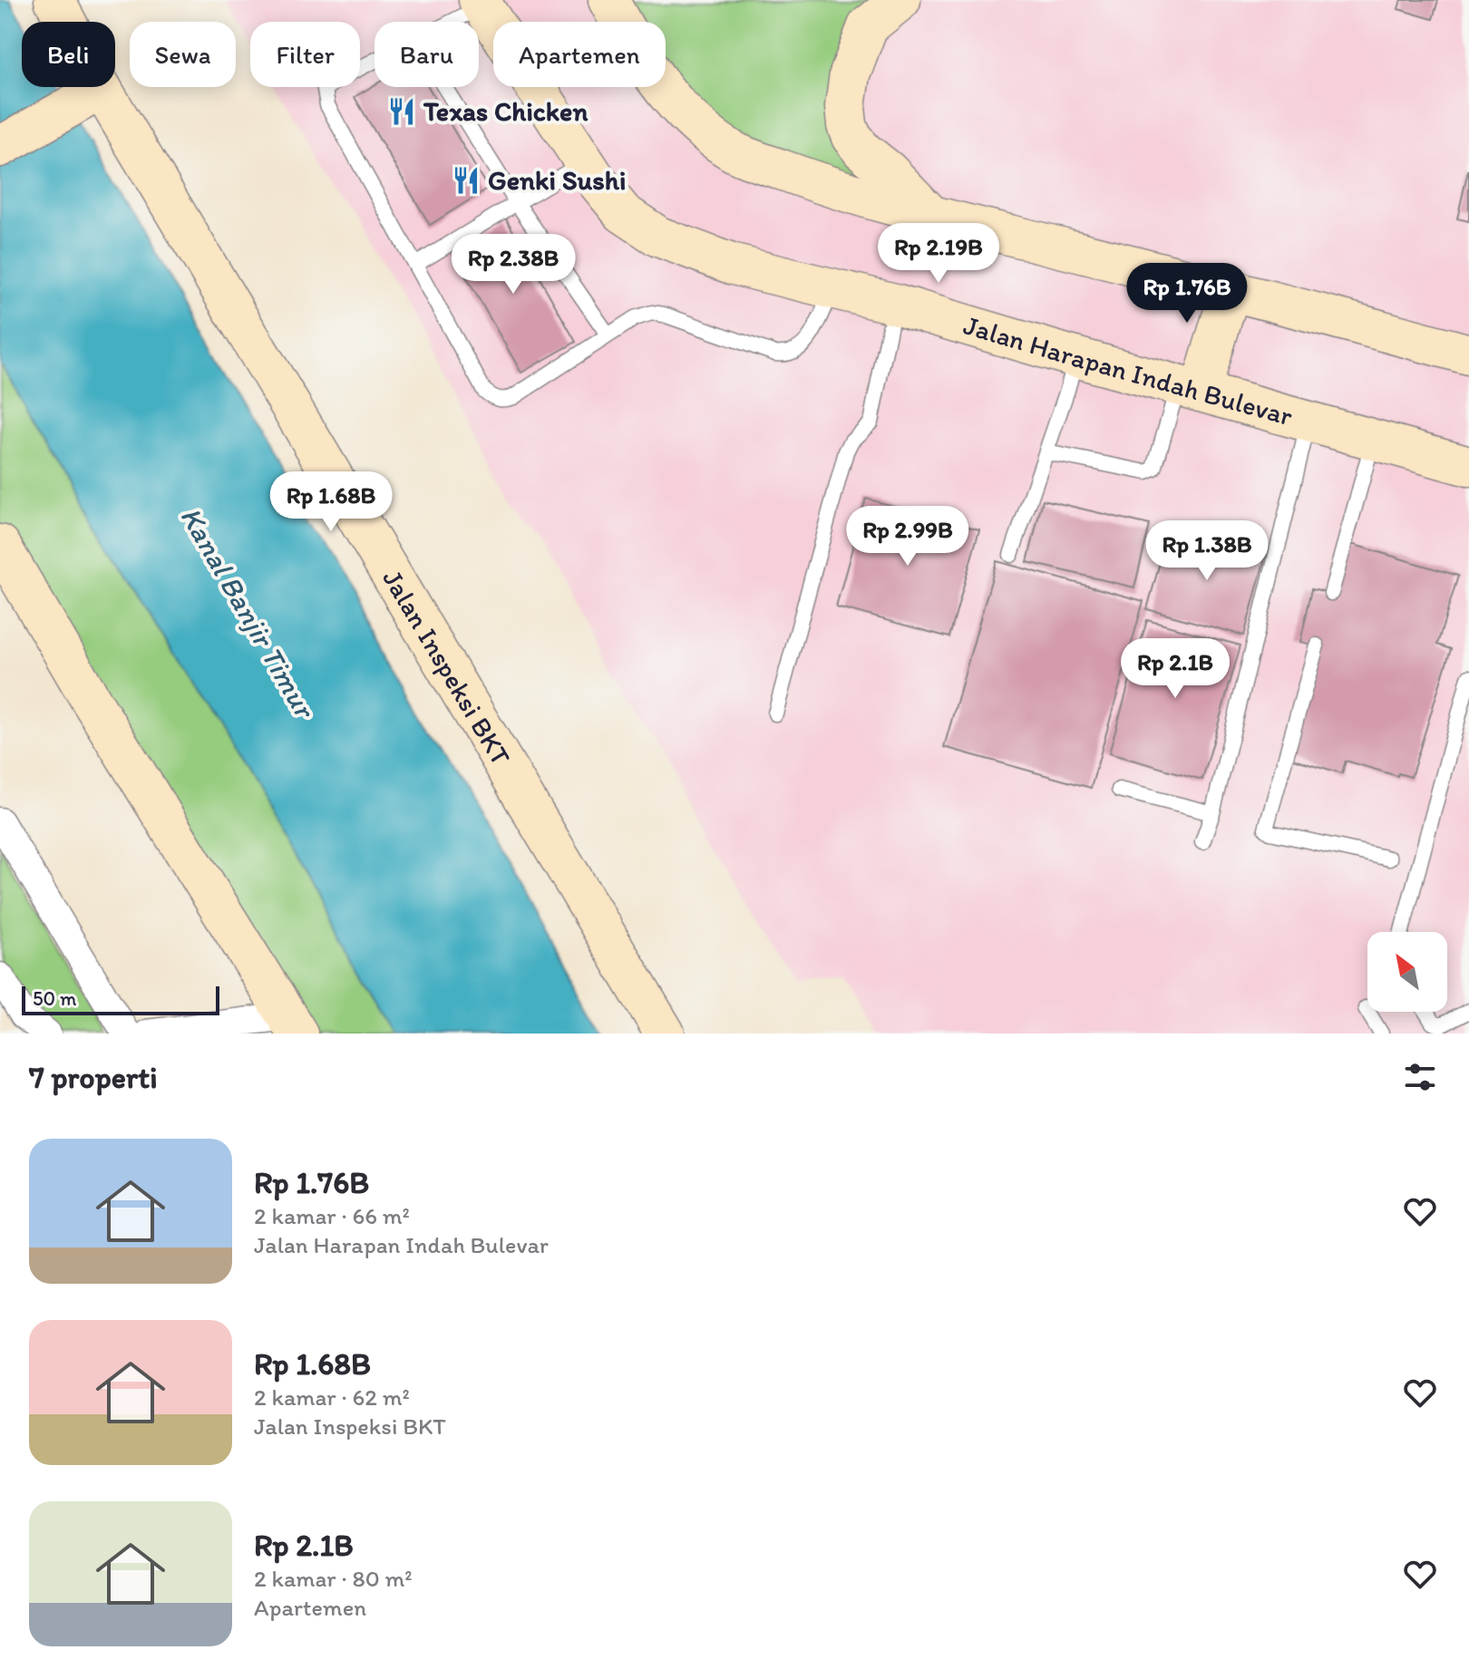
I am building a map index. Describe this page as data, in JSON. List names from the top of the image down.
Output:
{
  "streets": {
    "street": ["Jalan Harapan Indah Bulevar", "Jalan Inspeksi BKT"]
  },
  "water": ["Kanal Banjir Timur"],
  "places": {
    "restaurant": ["Texas Chicken", "Genki Sushi"]
  },
  "scale_bar": "50 m",
  "north": "top left",
  "page": {
    "chip": [
      "Beli",
      "Sewa",
      "Filter",
      "Baru",
      "Apartemen"
    ],
    "price": [
      "Rp 2.19B",
      "Rp 2.38B",
      "Rp 1.76B",
      "Rp 1.68B",
      "Rp 2.99B",
      "Rp 1.38B",
      "Rp 2.1B"
    ],
    "scale": "50 m",
    "heading": "7 properti",
    "list": [
      {
        "name": "Rp 1.76B",
        "note": "2 kamar · 66 m² · Jalan Harapan Indah Bulevar"
      },
      {
        "name": "Rp 1.68B",
        "note": "2 kamar · 62 m² · Jalan Inspeksi BKT"
      },
      {
        "name": "Rp 2.1B",
        "note": "2 kamar · 80 m² · Apartemen"
      }
    ]
  }
}
